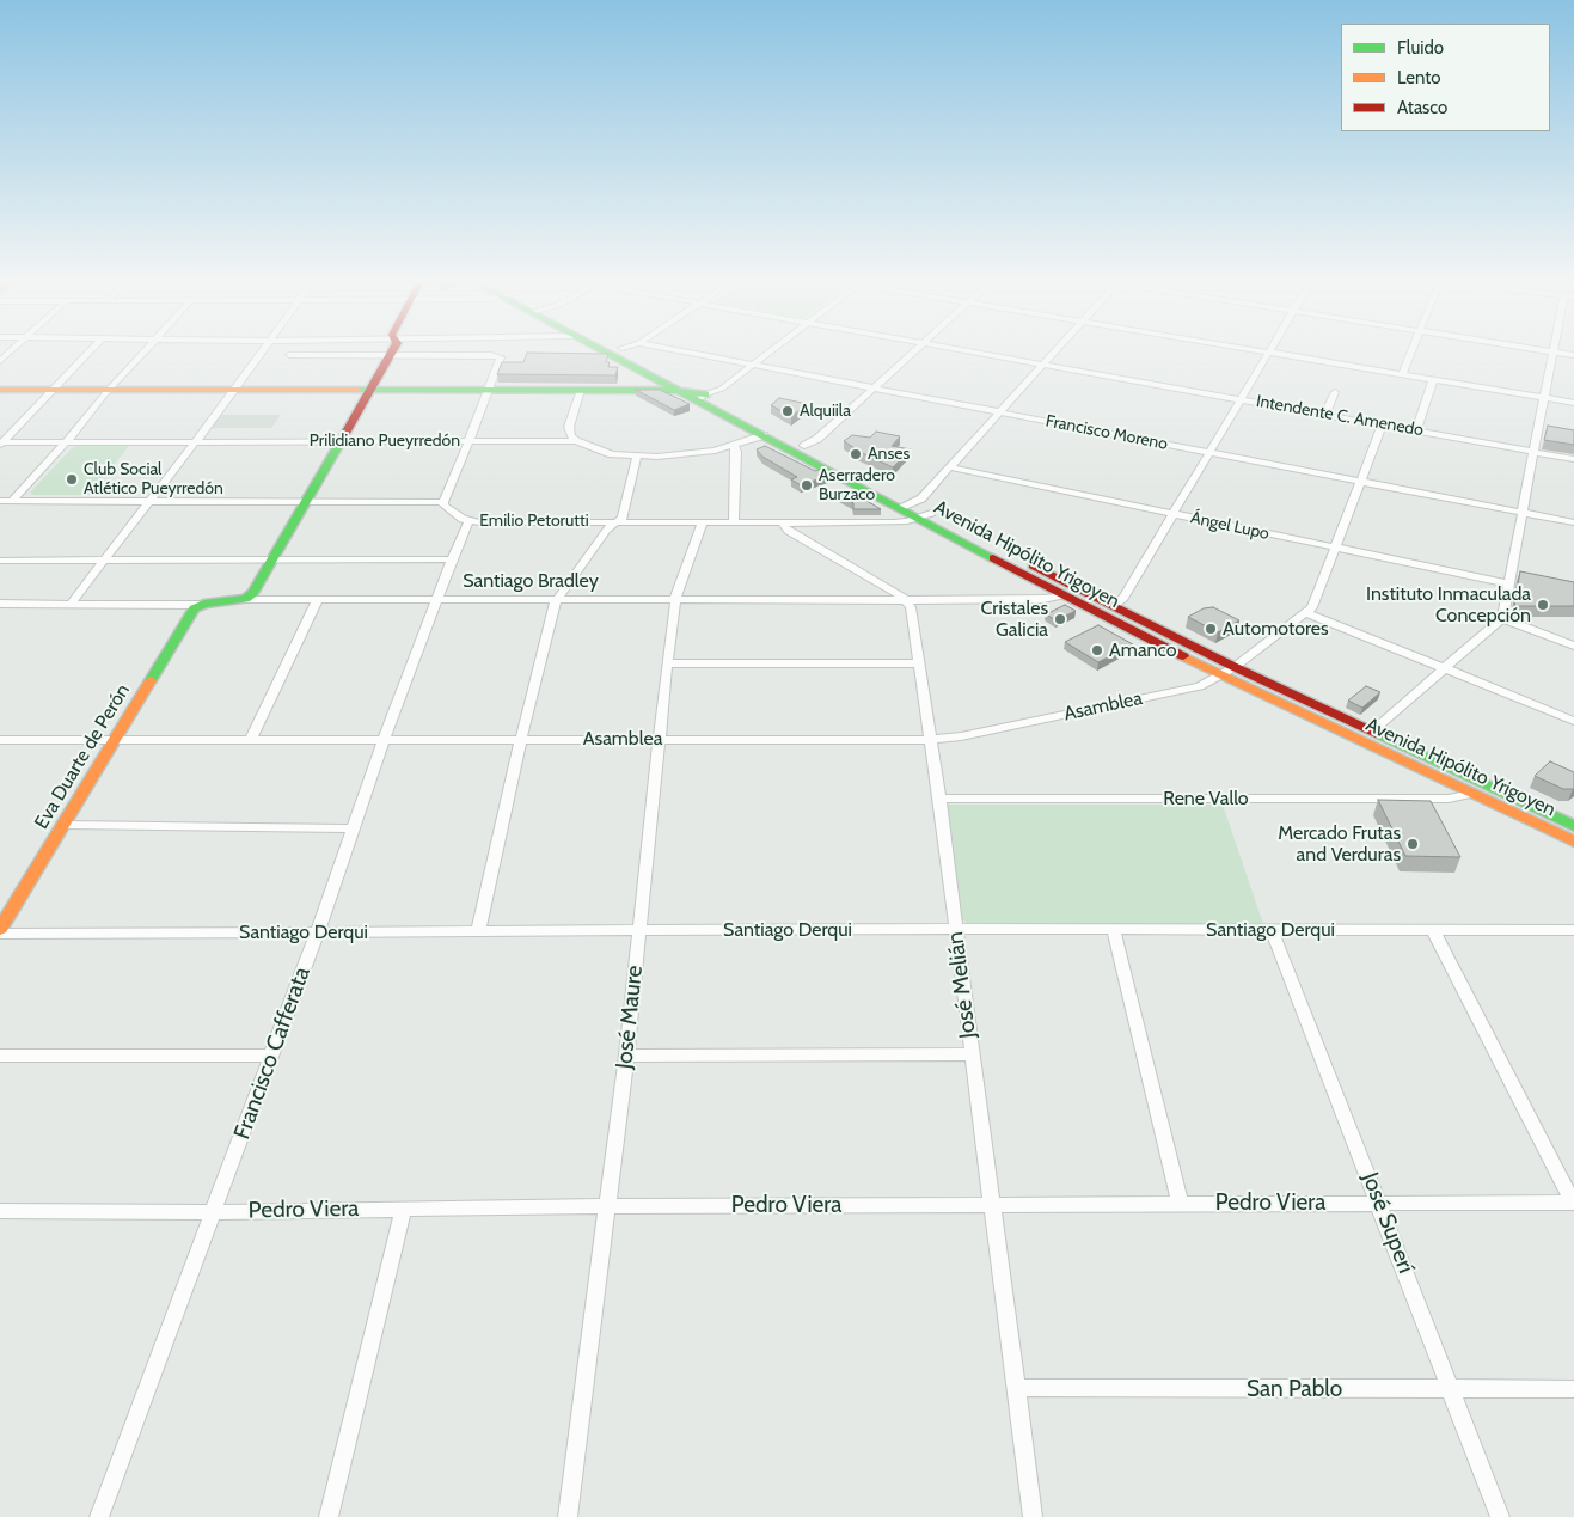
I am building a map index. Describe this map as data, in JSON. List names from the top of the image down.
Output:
{
  "streets": {
    "main road": ["Avenida Hipólito Yrigoyen", "Santiago Bradley", "Eva Duarte de Perón"],
    "street": [
      "Intendente C. Amenedo",
      "Francisco Moreno",
      "Prilidiano Pueyrredón",
      "Emilio Petorutti",
      "Ángel Lupo",
      "Asamblea",
      "Rene Vallo",
      "Santiago Derqui",
      "José Melián",
      "José Maure",
      "Francisco Cafferata",
      "Pedro Viera",
      "José Superí",
      "San Pablo"
    ]
  },
  "crossings": [
    ["Prilidiano Pueyrredón", "Avenida Hipólito Yrigoyen"],
    ["Emilio Petorutti", "Avenida Hipólito Yrigoyen"],
    ["Emilio Petorutti", "José Maure"],
    ["Emilio Petorutti", "Francisco Cafferata"],
    ["Avenida Hipólito Yrigoyen", "Santiago Bradley"],
    ["Avenida Hipólito Yrigoyen", "Asamblea"],
    ["Avenida Hipólito Yrigoyen", "Rene Vallo"],
    ["Santiago Bradley", "Eva Duarte de Perón"],
    ["Santiago Bradley", "José Melián"],
    ["Santiago Bradley", "José Maure"],
    ["Santiago Bradley", "Francisco Cafferata"],
    ["Asamblea", "Eva Duarte de Perón"],
    ["Asamblea", "José Melián"],
    ["Asamblea", "José Maure"],
    ["Asamblea", "Francisco Cafferata"],
    ["Rene Vallo", "José Melián"],
    ["Santiago Derqui", "José Melián"],
    ["Santiago Derqui", "José Maure"],
    ["Santiago Derqui", "Francisco Cafferata"],
    ["Santiago Derqui", "José Superí"],
    ["José Melián", "Pedro Viera"],
    ["José Melián", "San Pablo"],
    ["José Maure", "Pedro Viera"],
    ["Francisco Cafferata", "Pedro Viera"],
    ["Pedro Viera", "José Superí"],
    ["José Superí", "San Pablo"]
  ],
  "places": [
    "Alquiila",
    "Anses",
    "Club Social Atlético Pueyrredón",
    "Aserradero Burzaco",
    "Instituto Inmaculada Concepción",
    "Cristales Galicia",
    "Automotores",
    "Amanco",
    "Mercado Frutas and Verduras"
  ],
  "legend": ["Fluido", "Lento", "Atasco"]
}
